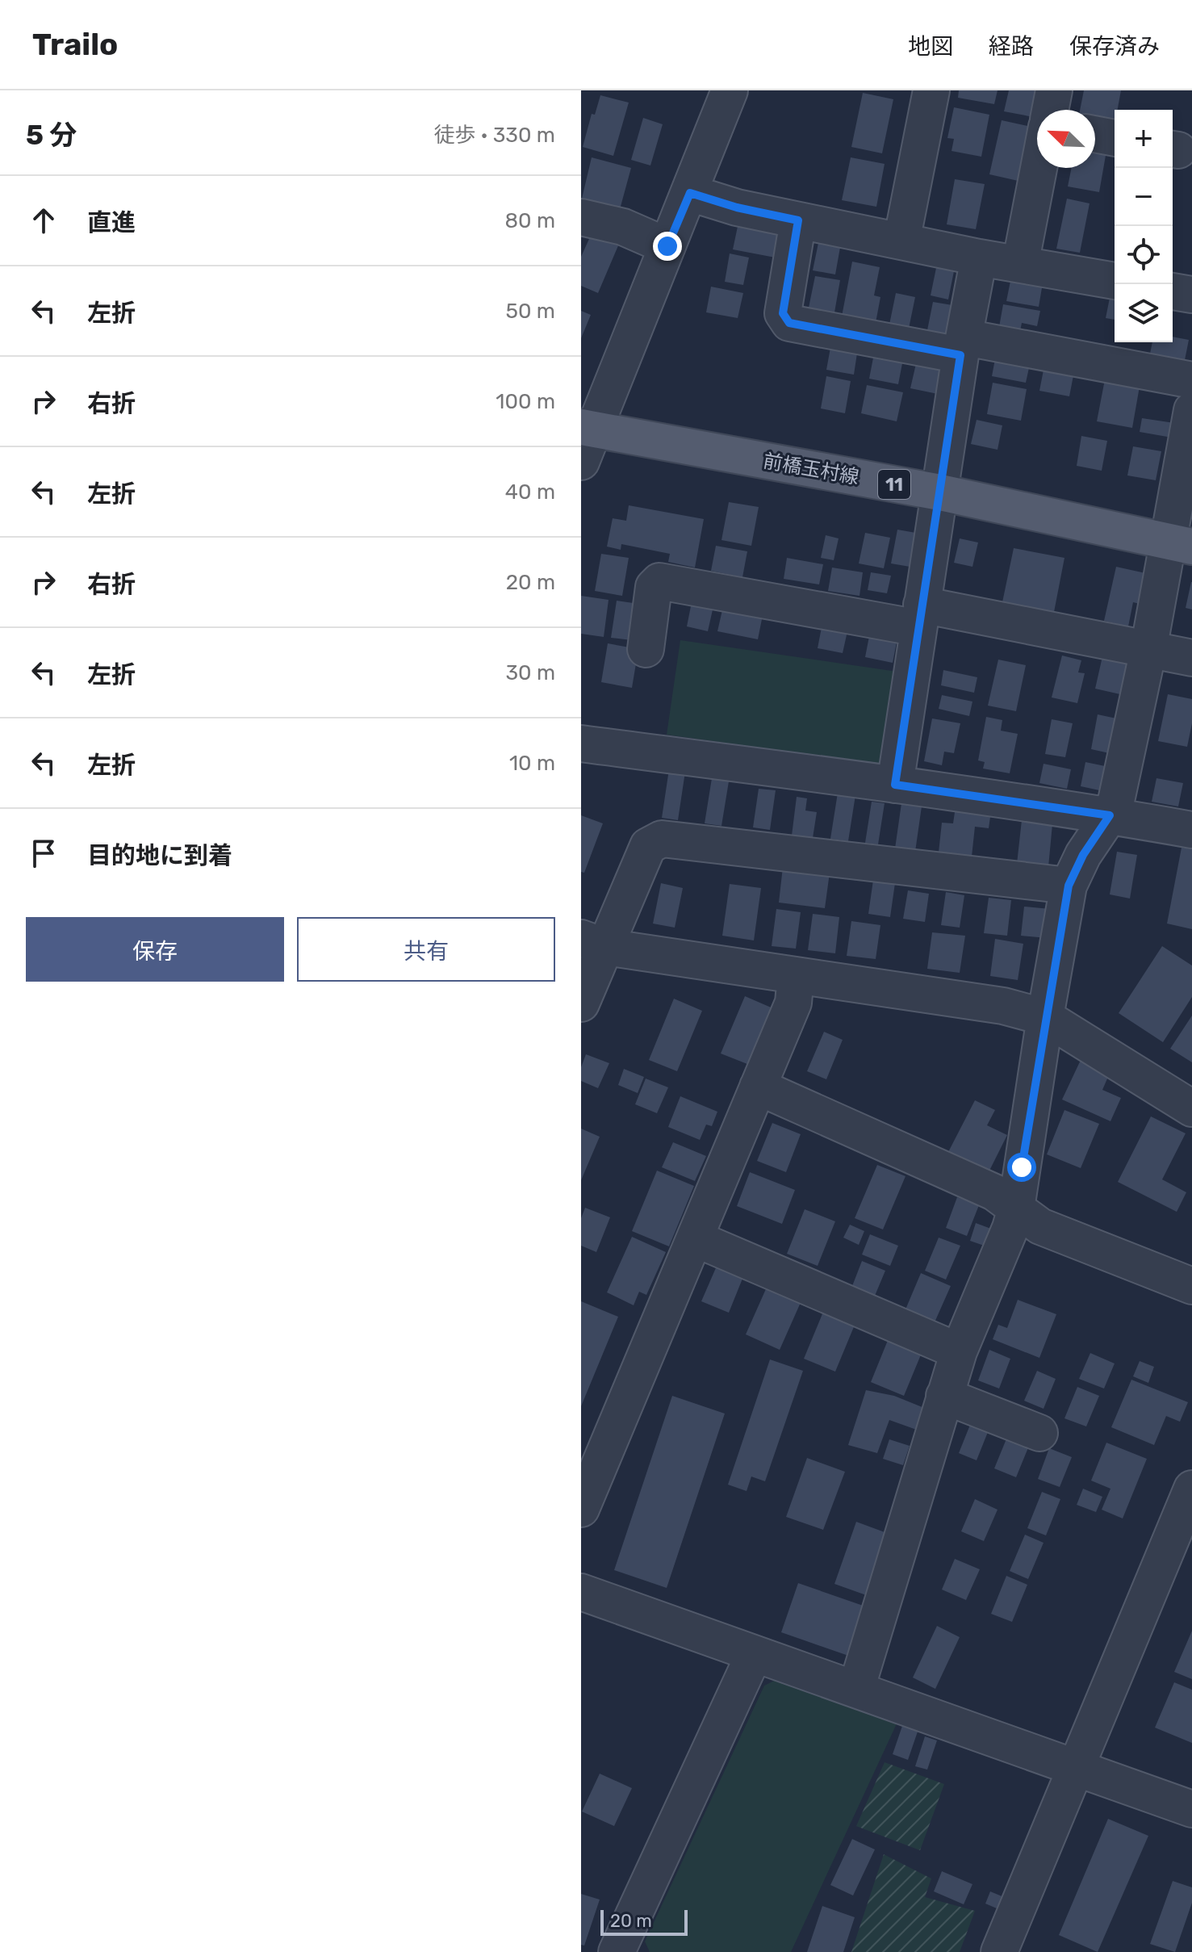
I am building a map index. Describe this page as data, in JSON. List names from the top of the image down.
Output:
{
  "streets": {
    "main road": ["前橋玉村線", "11"]
  },
  "scale_bar": "20 m",
  "north": "top left",
  "page": {
    "header": "Trailo",
    "nav": ["地図", "経路", "保存済み"],
    "heading": ["5 分", "徒歩 · 330 m"],
    "map_buttons": ["+", "−"],
    "list": [
      ["直進", "80 m"],
      ["左折", "50 m"],
      ["右折", "100 m"],
      ["左折", "40 m"],
      ["右折", "20 m"],
      ["左折", "30 m"],
      ["左折", "10 m"],
      "目的地に到着"
    ],
    "buttons": ["保存", "共有"],
    "scale": "20 m"
  }
}
